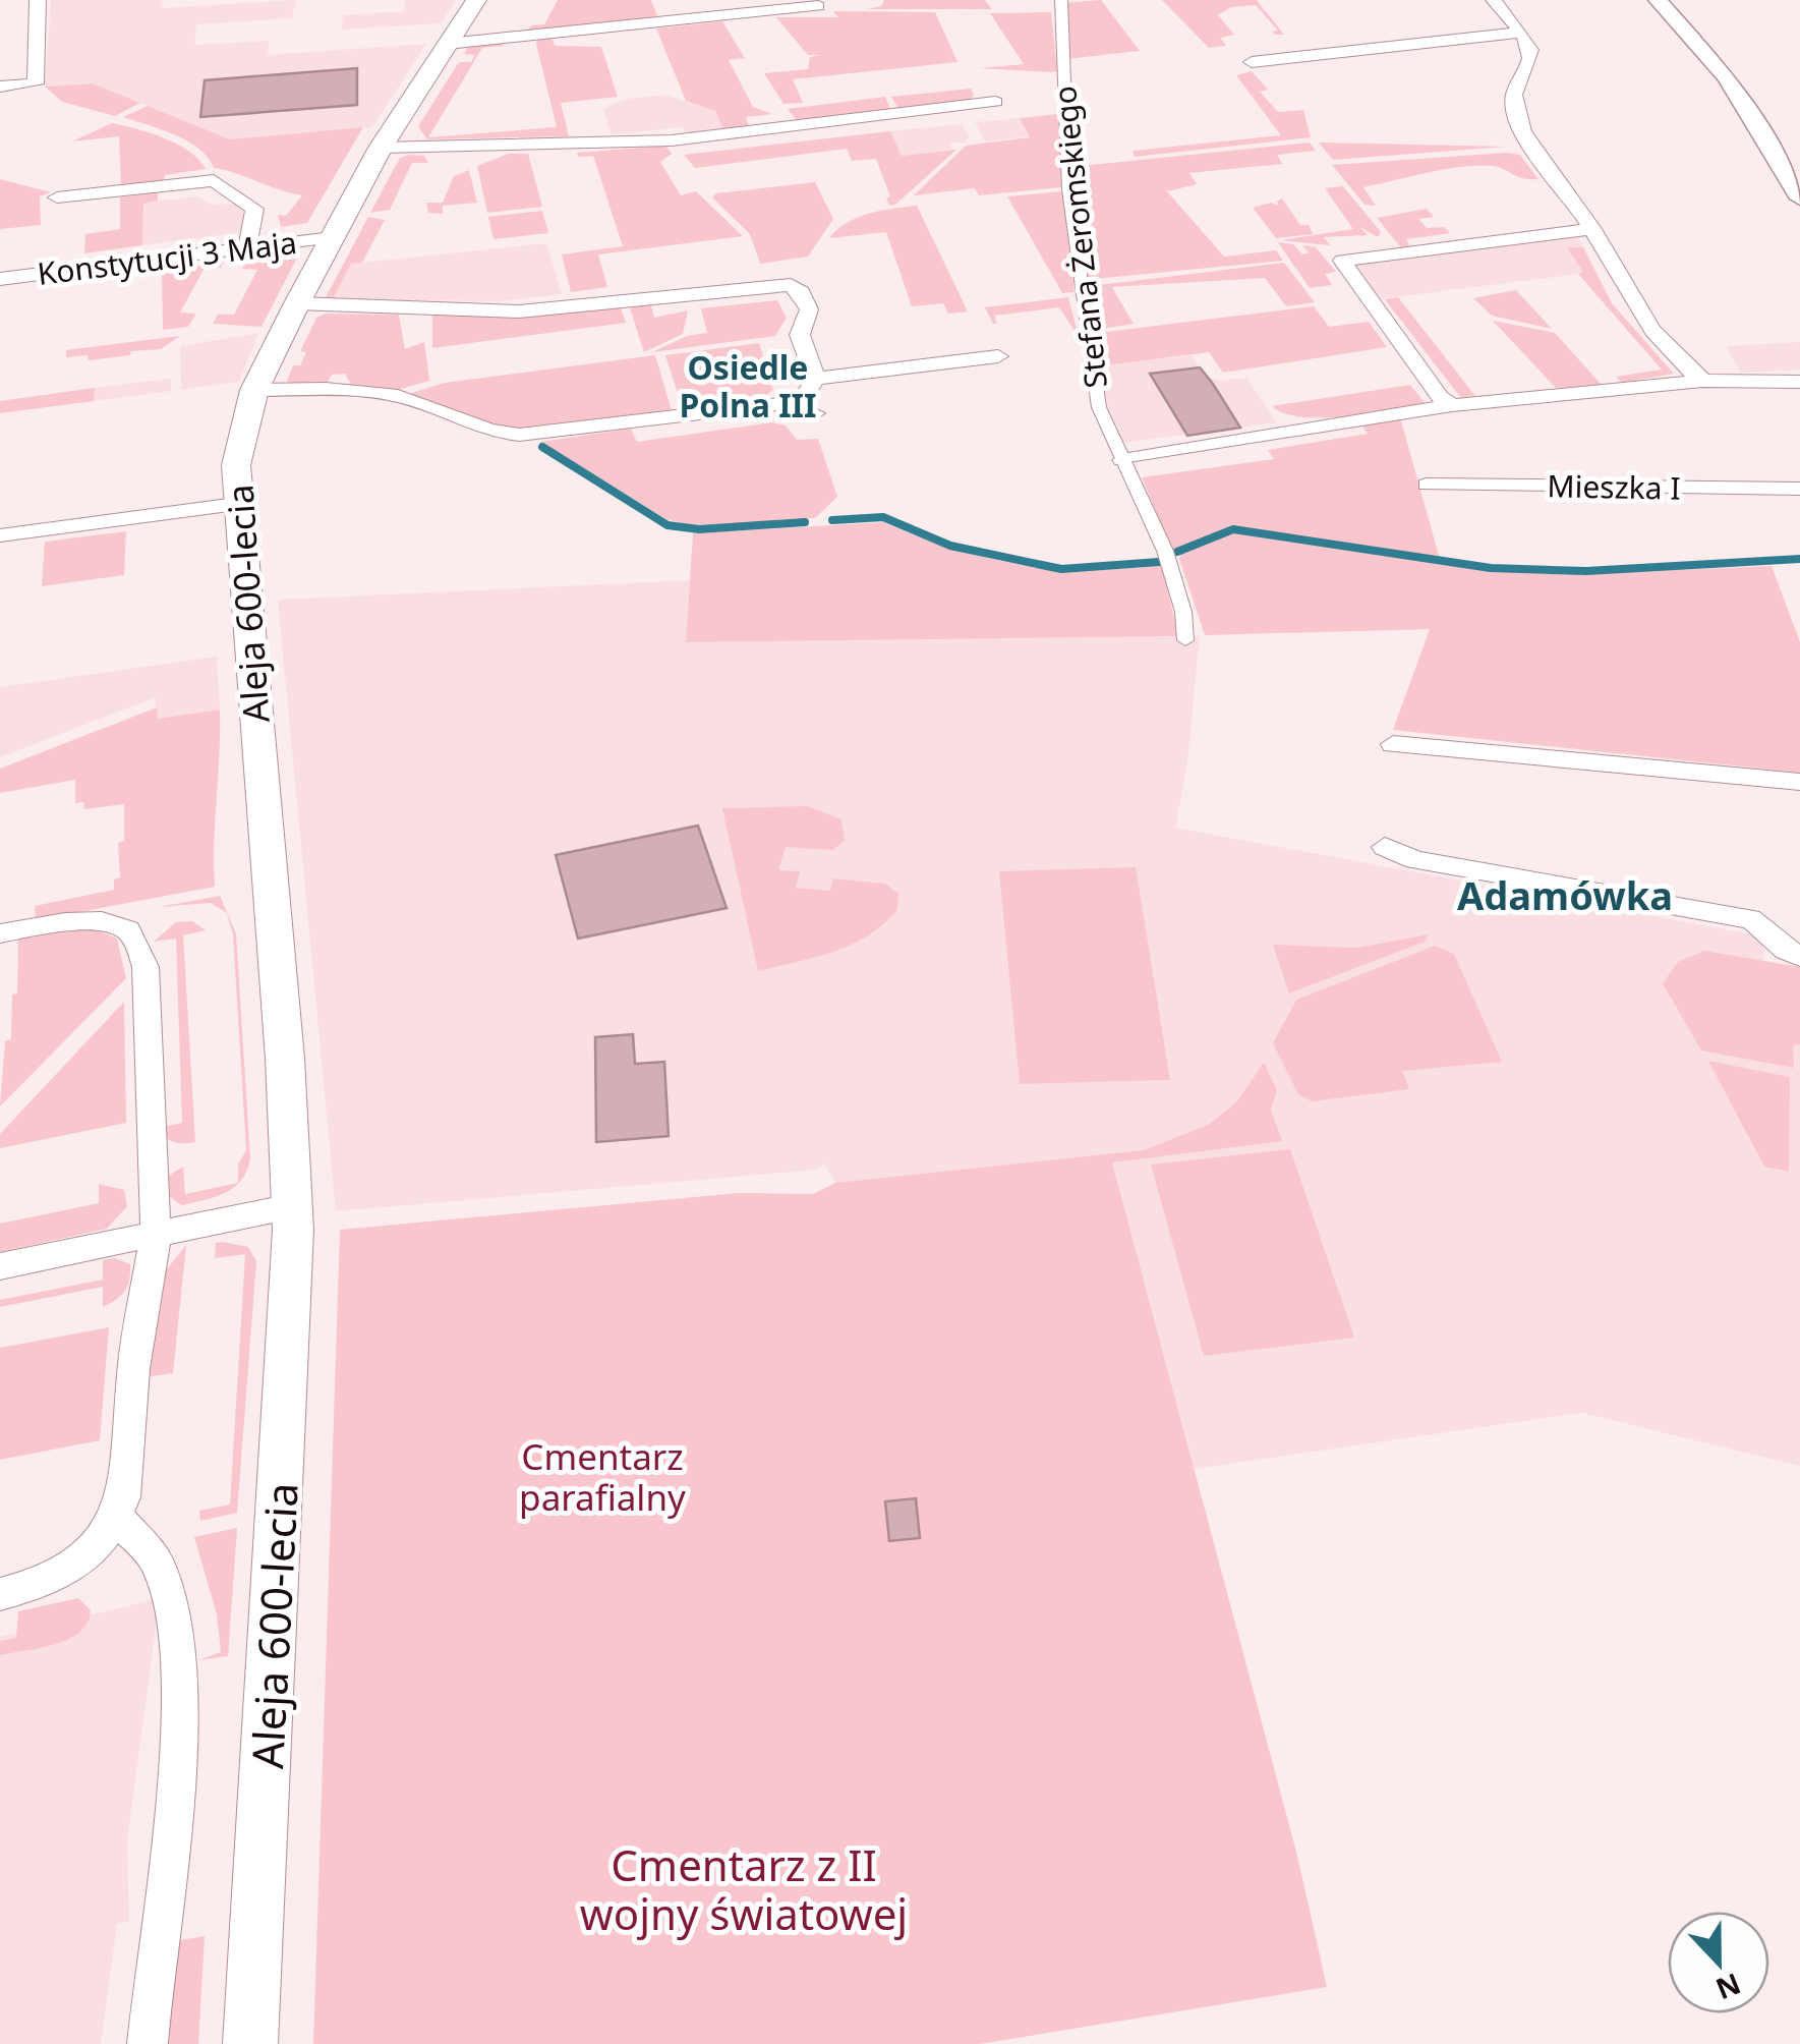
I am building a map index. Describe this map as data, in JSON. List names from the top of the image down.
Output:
{
  "streets": {
    "main road": ["Aleja 600-lecia"],
    "street": ["Stefana Żeromskiego", "Konstytucji 3 Maja", "Mieszka I"]
  },
  "crossings": [
    ["Konstytucji 3 Maja", "Aleja 600-lecia"]
  ],
  "districts": ["Osiedle Polna III", "Adamówka"],
  "parks": ["Cmentarz parafialny", "Cmentarz z II wojny światowej"],
  "north": "bottom"
}
